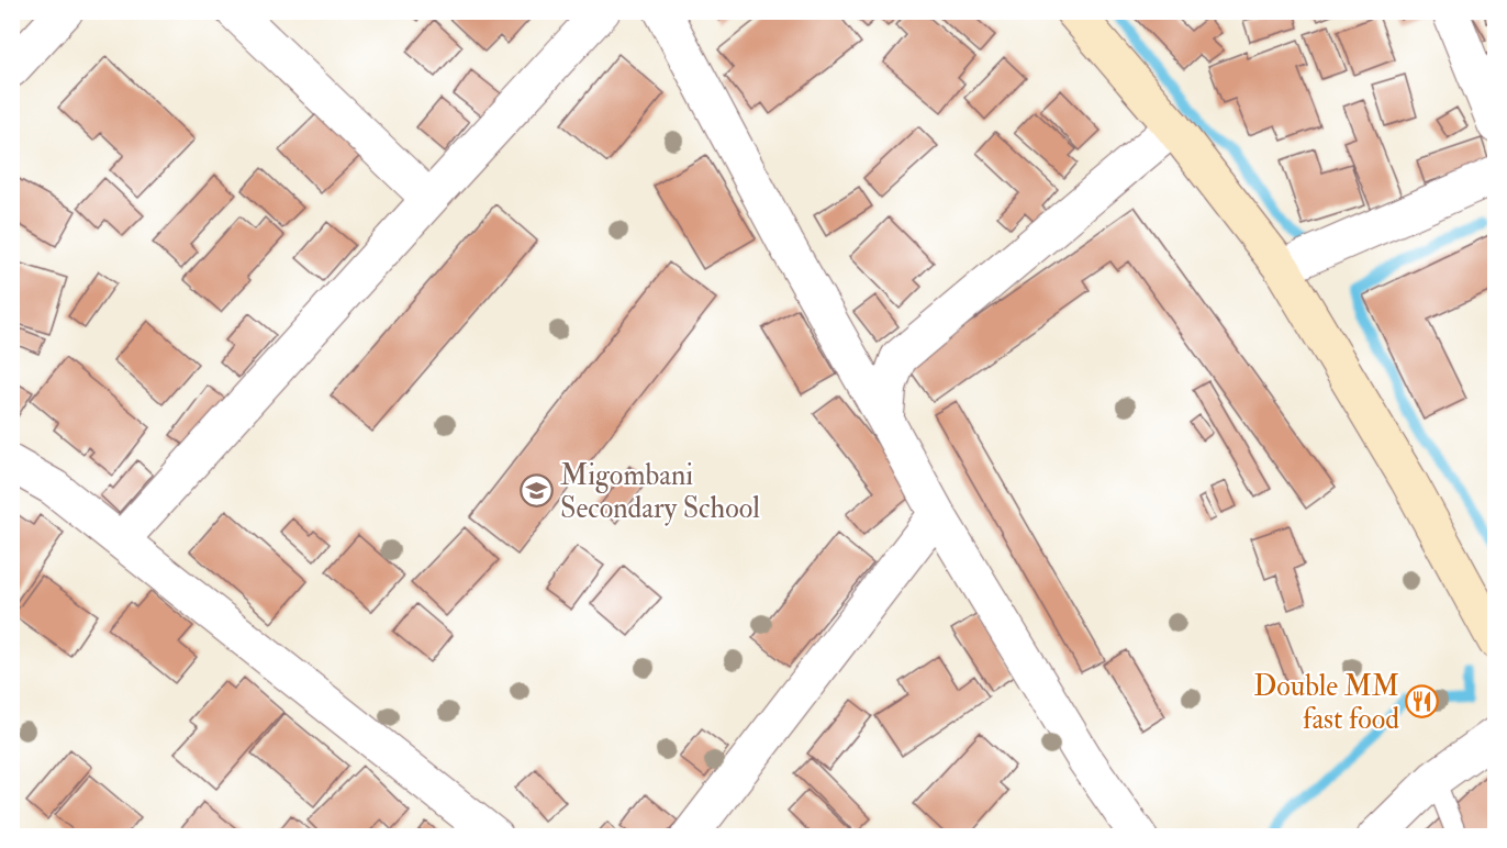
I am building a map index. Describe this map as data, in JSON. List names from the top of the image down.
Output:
{
  "places": {
    "school or university": ["Migombani Secondary School"],
    "restaurant": ["Double MM fast food"]
  }
}
